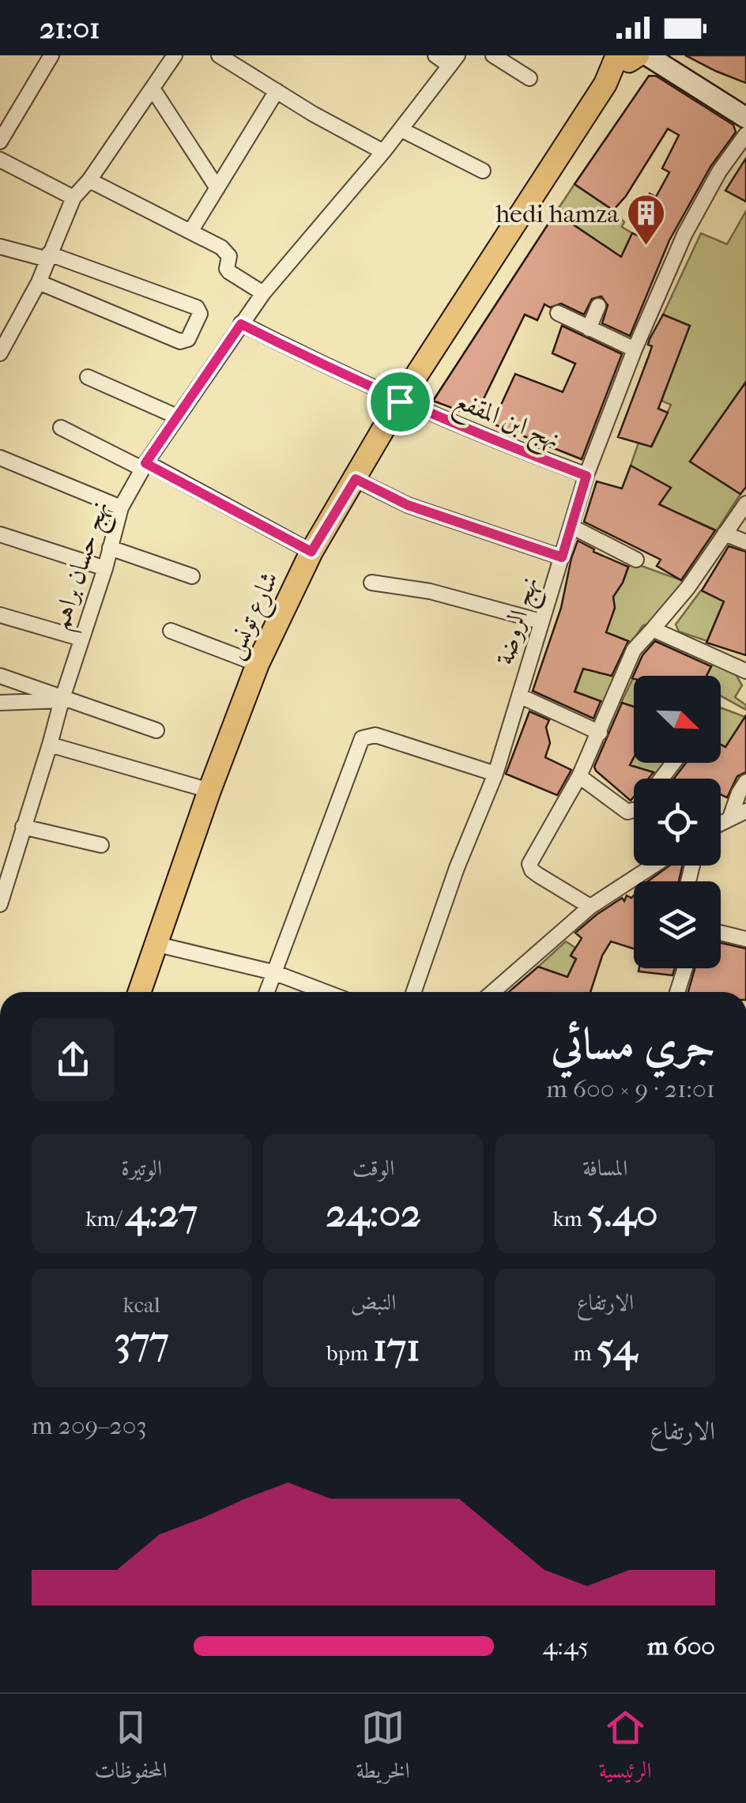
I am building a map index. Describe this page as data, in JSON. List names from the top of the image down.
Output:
{
  "streets": {
    "main road": ["شارع تونس"],
    "street": ["نهج ابن المقفع", "نهج حسان براهم", "نهج الروضة"]
  },
  "crossings": [
    ["نهج ابن المقفع", "نهج حسان براهم"],
    ["نهج ابن المقفع", "شارع تونس"],
    ["نهج ابن المقفع", "نهج الروضة"]
  ],
  "places": {
    "building": ["hedi hamza"]
  },
  "north": "bottom right",
  "page": {
    "status": "21:01",
    "heading": ["جري مسائي", "21:01 · 9 × 600 m"],
    "stats": [
      ["المسافة", "5.40 km"],
      ["الوقت", "24:02"],
      ["الوتيرة", "4:27 /km"],
      ["الارتفاع", "54 m"],
      ["النبض", "171 bpm"],
      ["kcal", "377"]
    ],
    "chart": ["الارتفاع", "203–209 m"],
    "list": [
      {
        "name": "600 m",
        "note": "4:45"
      }
    ],
    "tabs": ["الرئيسية", "الخريطة", "المحفوظات"]
  }
}
